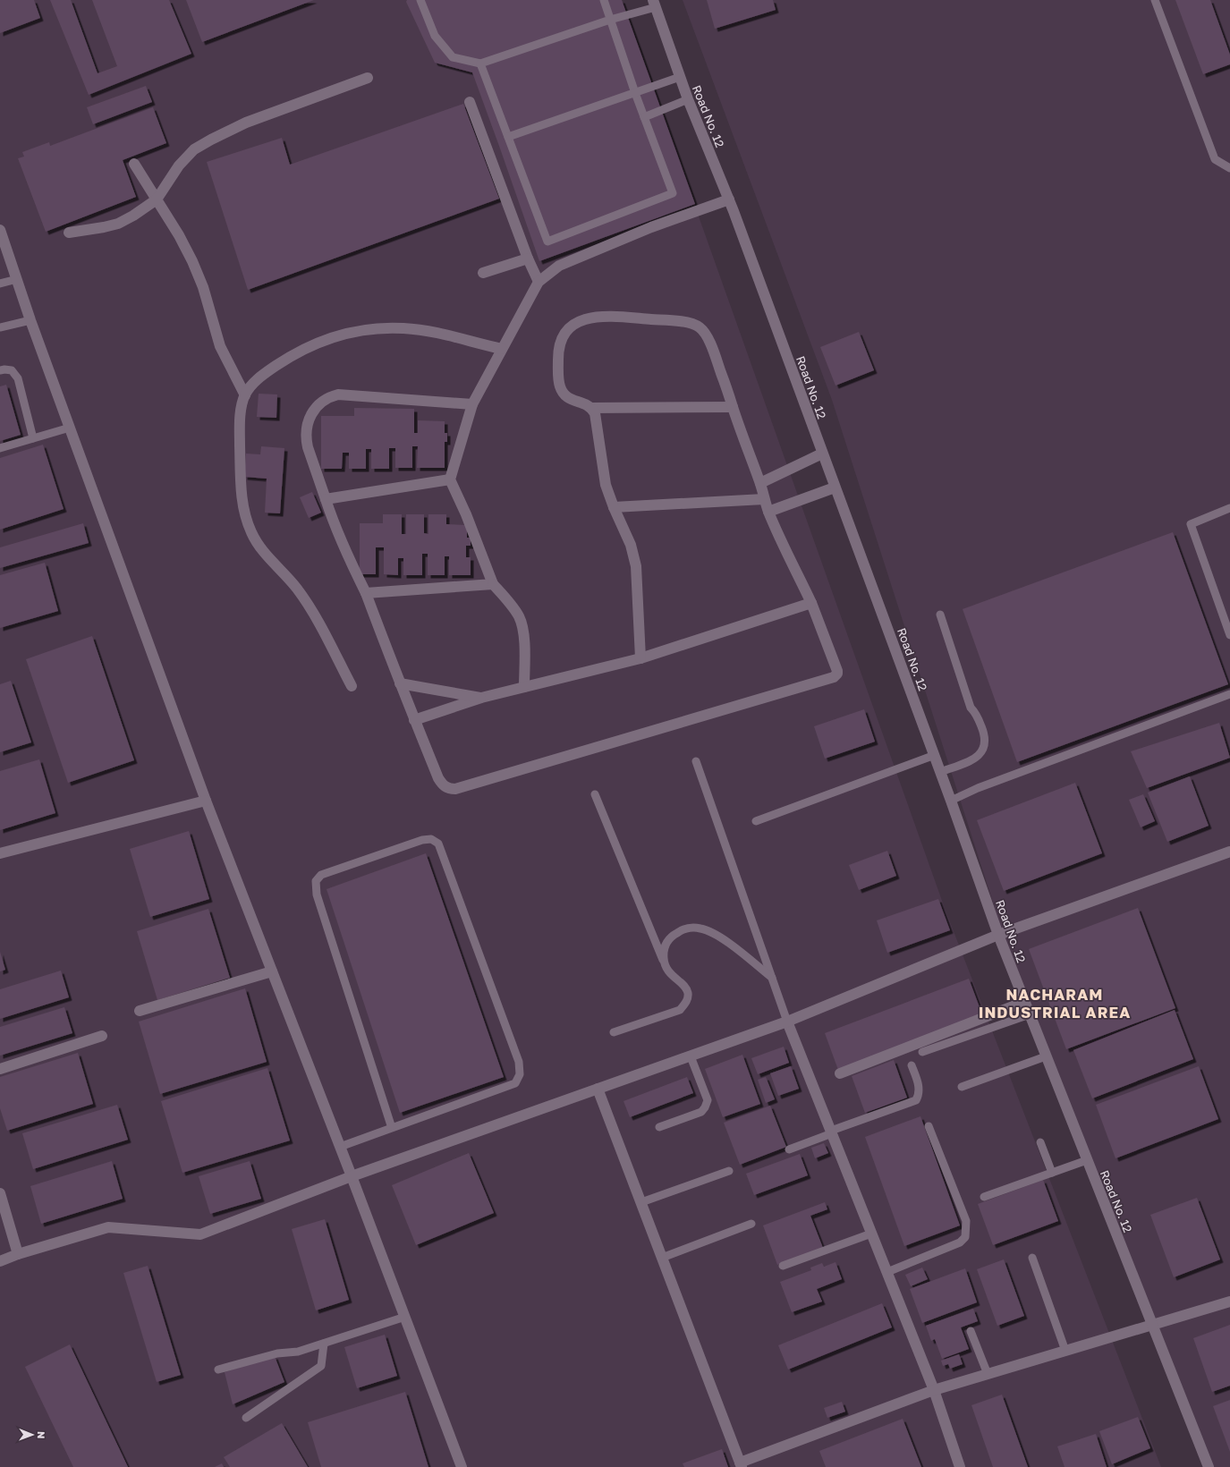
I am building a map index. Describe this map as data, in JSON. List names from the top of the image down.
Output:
{
  "streets": {
    "street": ["Road No. 12"]
  },
  "districts": ["NACHARAM INDUSTRIAL AREA"],
  "north": "right"
}
